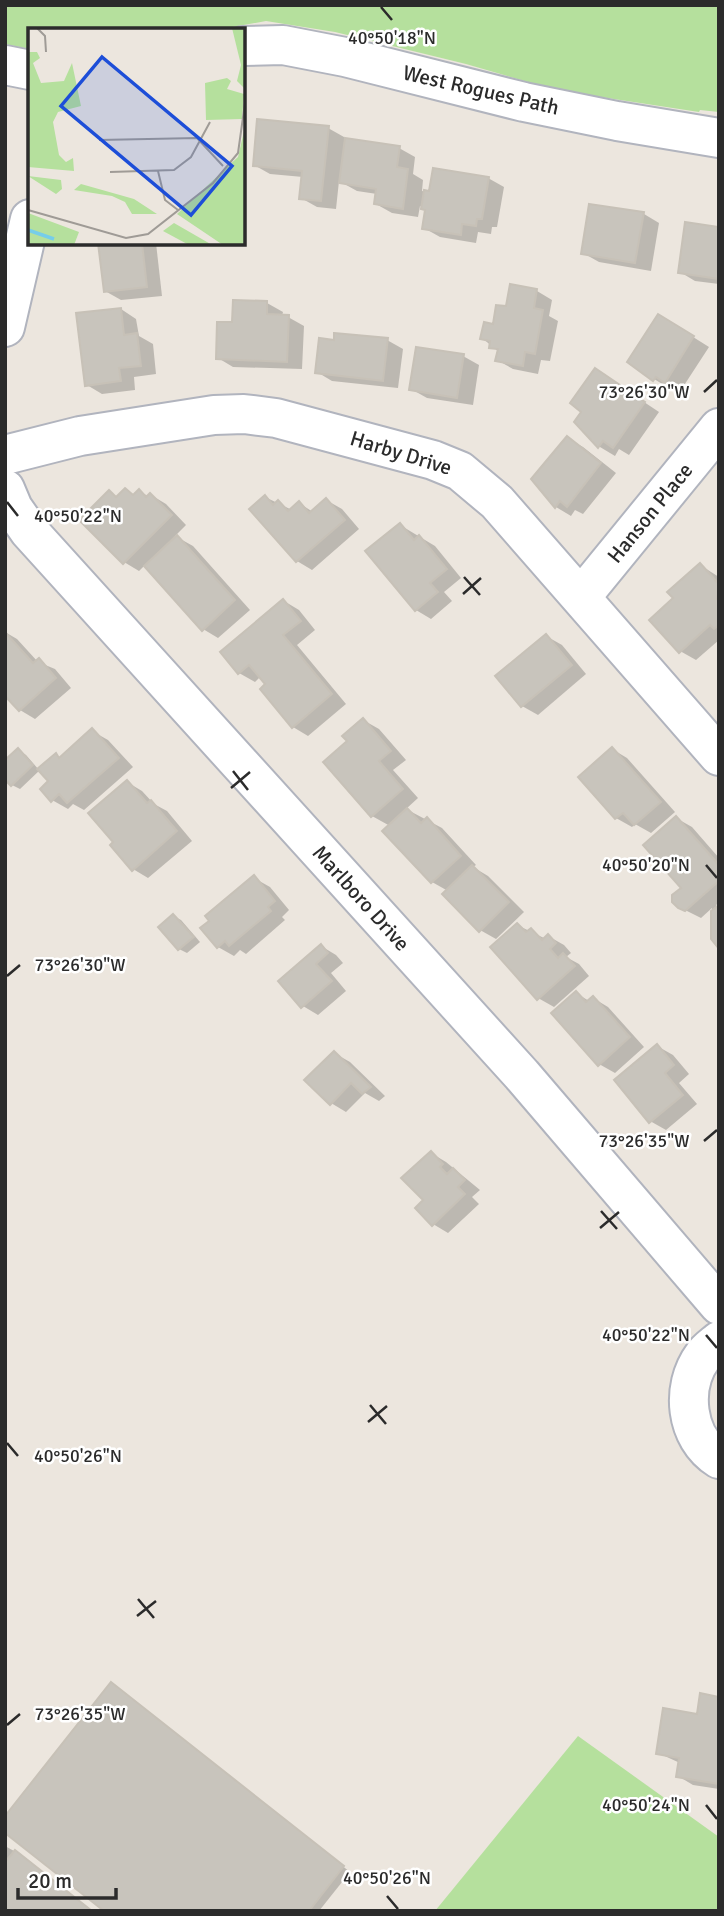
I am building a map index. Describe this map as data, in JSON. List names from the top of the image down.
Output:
{
  "streets": {
    "street": [
      "West Rogues Path",
      "Harby Drive",
      "Hanson Place",
      "Marlboro Drive"
    ]
  },
  "crossings": [
    ["Harby Drive", "Hanson Place"]
  ],
  "scale_bar": "20 m",
  "coordinates": [
    "40°50'18\"N",
    "73°26'30\"W",
    "40°50'22\"N",
    "40°50'20\"N",
    "73°26'35\"W",
    "40°50'26\"N",
    "40°50'24\"N"
  ]
}
